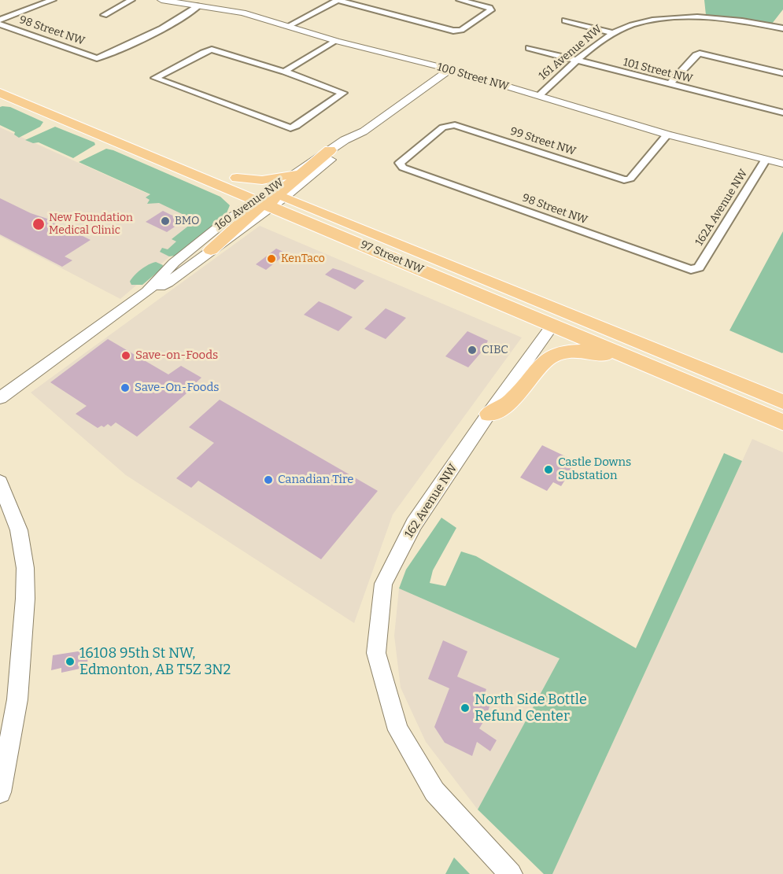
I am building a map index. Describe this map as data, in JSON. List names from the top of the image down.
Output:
{
  "streets": {
    "main road": ["97 Street NW"],
    "street": [
      "98 Street NW",
      "161 Avenue NW",
      "101 Street NW",
      "100 Street NW",
      "99 Street NW",
      "160 Avenue NW",
      "162A Avenue NW",
      "162 Avenue NW"
    ]
  },
  "crossings": [
    ["98 Street NW", "100 Street NW"],
    ["98 Street NW", "99 Street NW"],
    ["98 Street NW", "162A Avenue NW"],
    ["161 Avenue NW", "101 Street NW"],
    ["161 Avenue NW", "100 Street NW"],
    ["100 Street NW", "99 Street NW"],
    ["100 Street NW", "160 Avenue NW"],
    ["100 Street NW", "162A Avenue NW"],
    ["160 Avenue NW", "97 Street NW"],
    ["97 Street NW", "162 Avenue NW"]
  ],
  "places": [
    "BMO",
    "New Foundation Medical Clinic",
    "KenTaco",
    "CIBC",
    "Save-on-Foods",
    "Save-On-Foods",
    "Castle Downs Substation",
    "Canadian Tire",
    "16108 95th St NW, Edmonton, AB T5Z 3N2",
    "North Side Bottle Refund Center"
  ]
}
